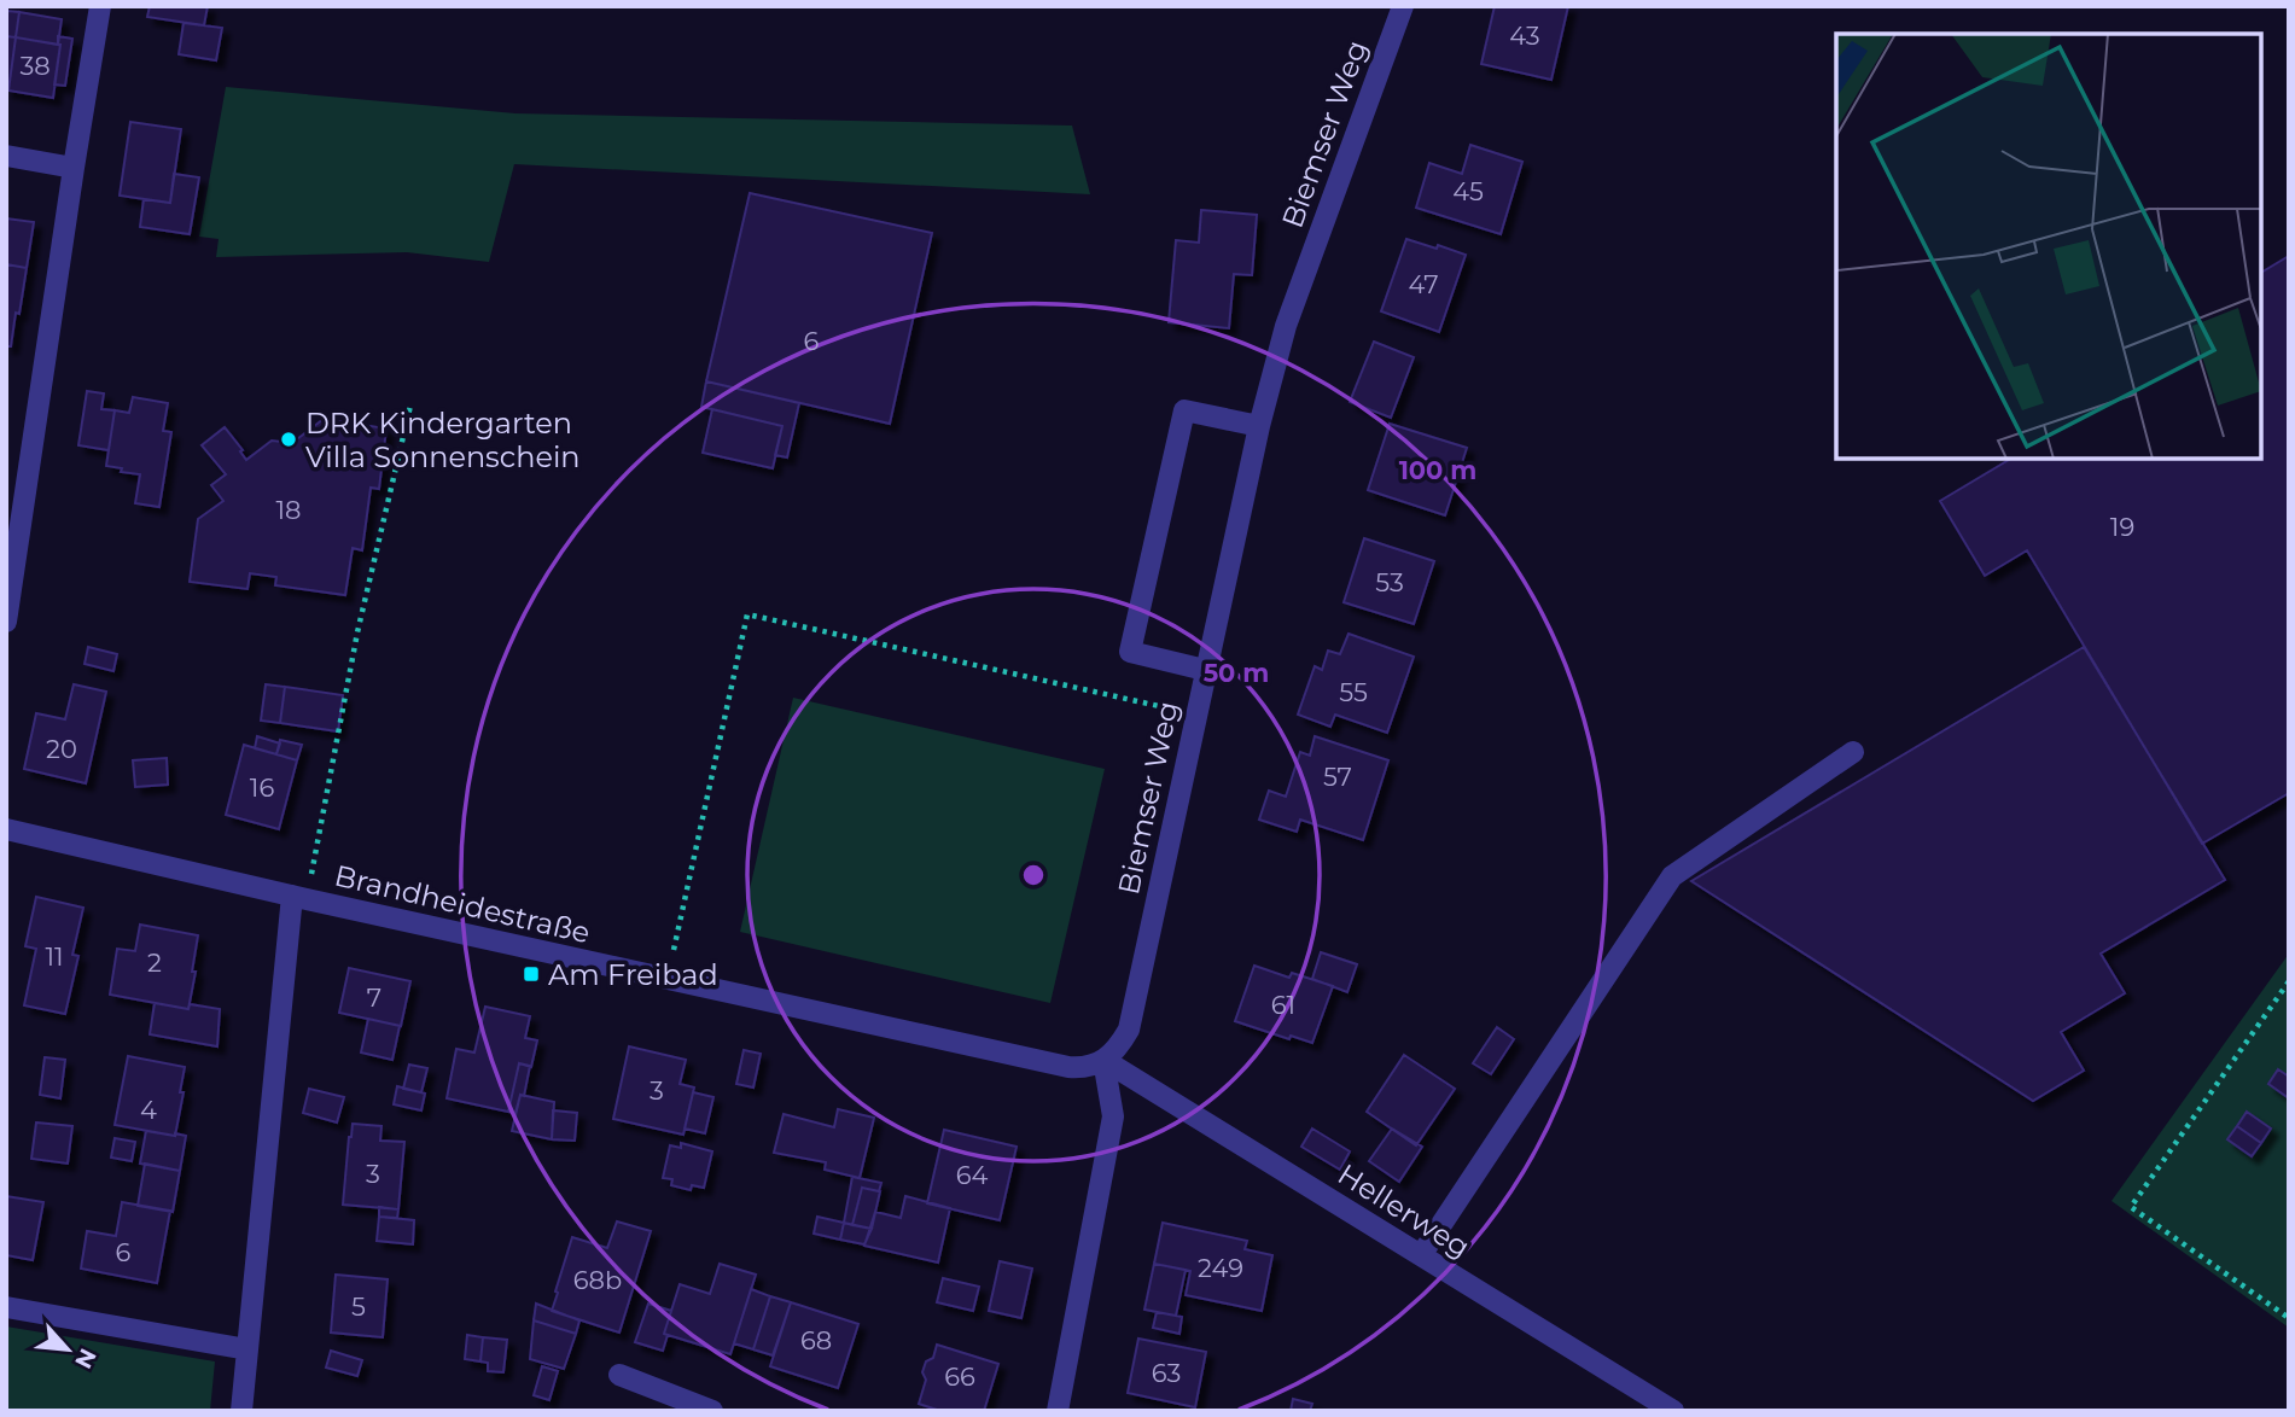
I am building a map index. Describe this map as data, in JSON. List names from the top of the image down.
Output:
{
  "streets": {
    "street": ["Biemser Weg", "Brandheidestraße", "Hellerweg"]
  },
  "crossings": [
    ["Biemser Weg", "Brandheidestraße"],
    ["Biemser Weg", "Hellerweg"],
    ["Brandheidestraße", "Hellerweg"]
  ],
  "places": {
    "other": ["DRK Kindergarten Villa Sonnenschein"],
    "transit": ["Am Freibad"]
  },
  "house_numbers": [
    "43",
    "38",
    "45",
    "47",
    "6",
    "18",
    "19",
    "53",
    "55",
    "20",
    "57",
    "16",
    "11",
    "2",
    "7",
    "61",
    "3",
    "4",
    "3",
    "64",
    "6",
    "249",
    "68b",
    "5",
    "68",
    "63",
    "66"
  ],
  "north": "bottom right",
  "rings": ["100 m", "50 m"]
}
